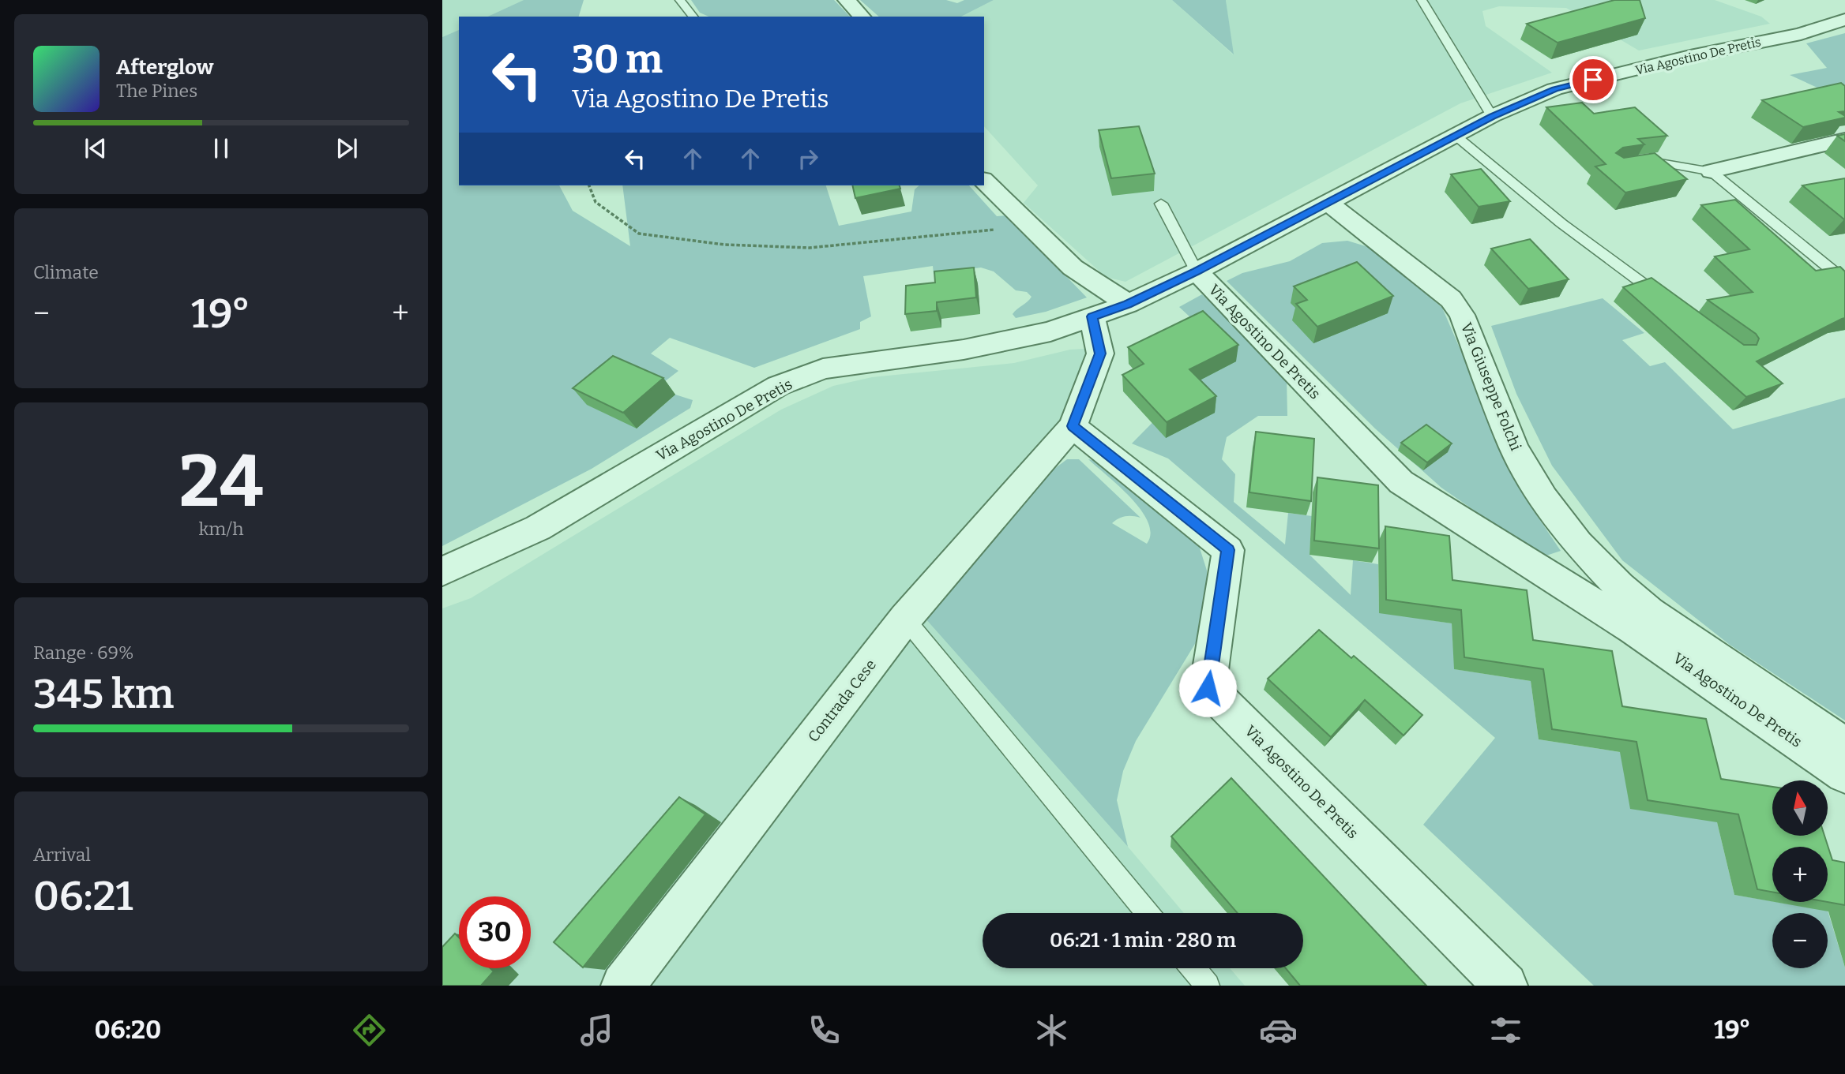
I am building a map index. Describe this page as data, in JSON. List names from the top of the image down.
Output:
{
  "streets": {
    "street": ["Via Agostino De Pretis", "Via Giuseppe Folchi", "Contrada Cese"]
  },
  "crossings": [
    ["Via Agostino De Pretis", "Via Giuseppe Folchi"],
    ["Via Agostino De Pretis", "Contrada Cese"]
  ],
  "north": "top",
  "page": {
    "turn": ["30 m", "Via Agostino De Pretis"],
    "song": ["Afterglow", "The Pines"],
    "tile": [
      "Climate",
      ["24", "km/h"],
      ["Range · 69%", "345 km"],
      ["Arrival", "06:21"]
    ],
    "heat": ["−", "19°", "+"],
    "map_buttons": ["+", "−"],
    "limit": "30",
    "trip": "06:21 · 1 min · 280 m",
    "tabs": ["06:20", "19°"]
  }
}
